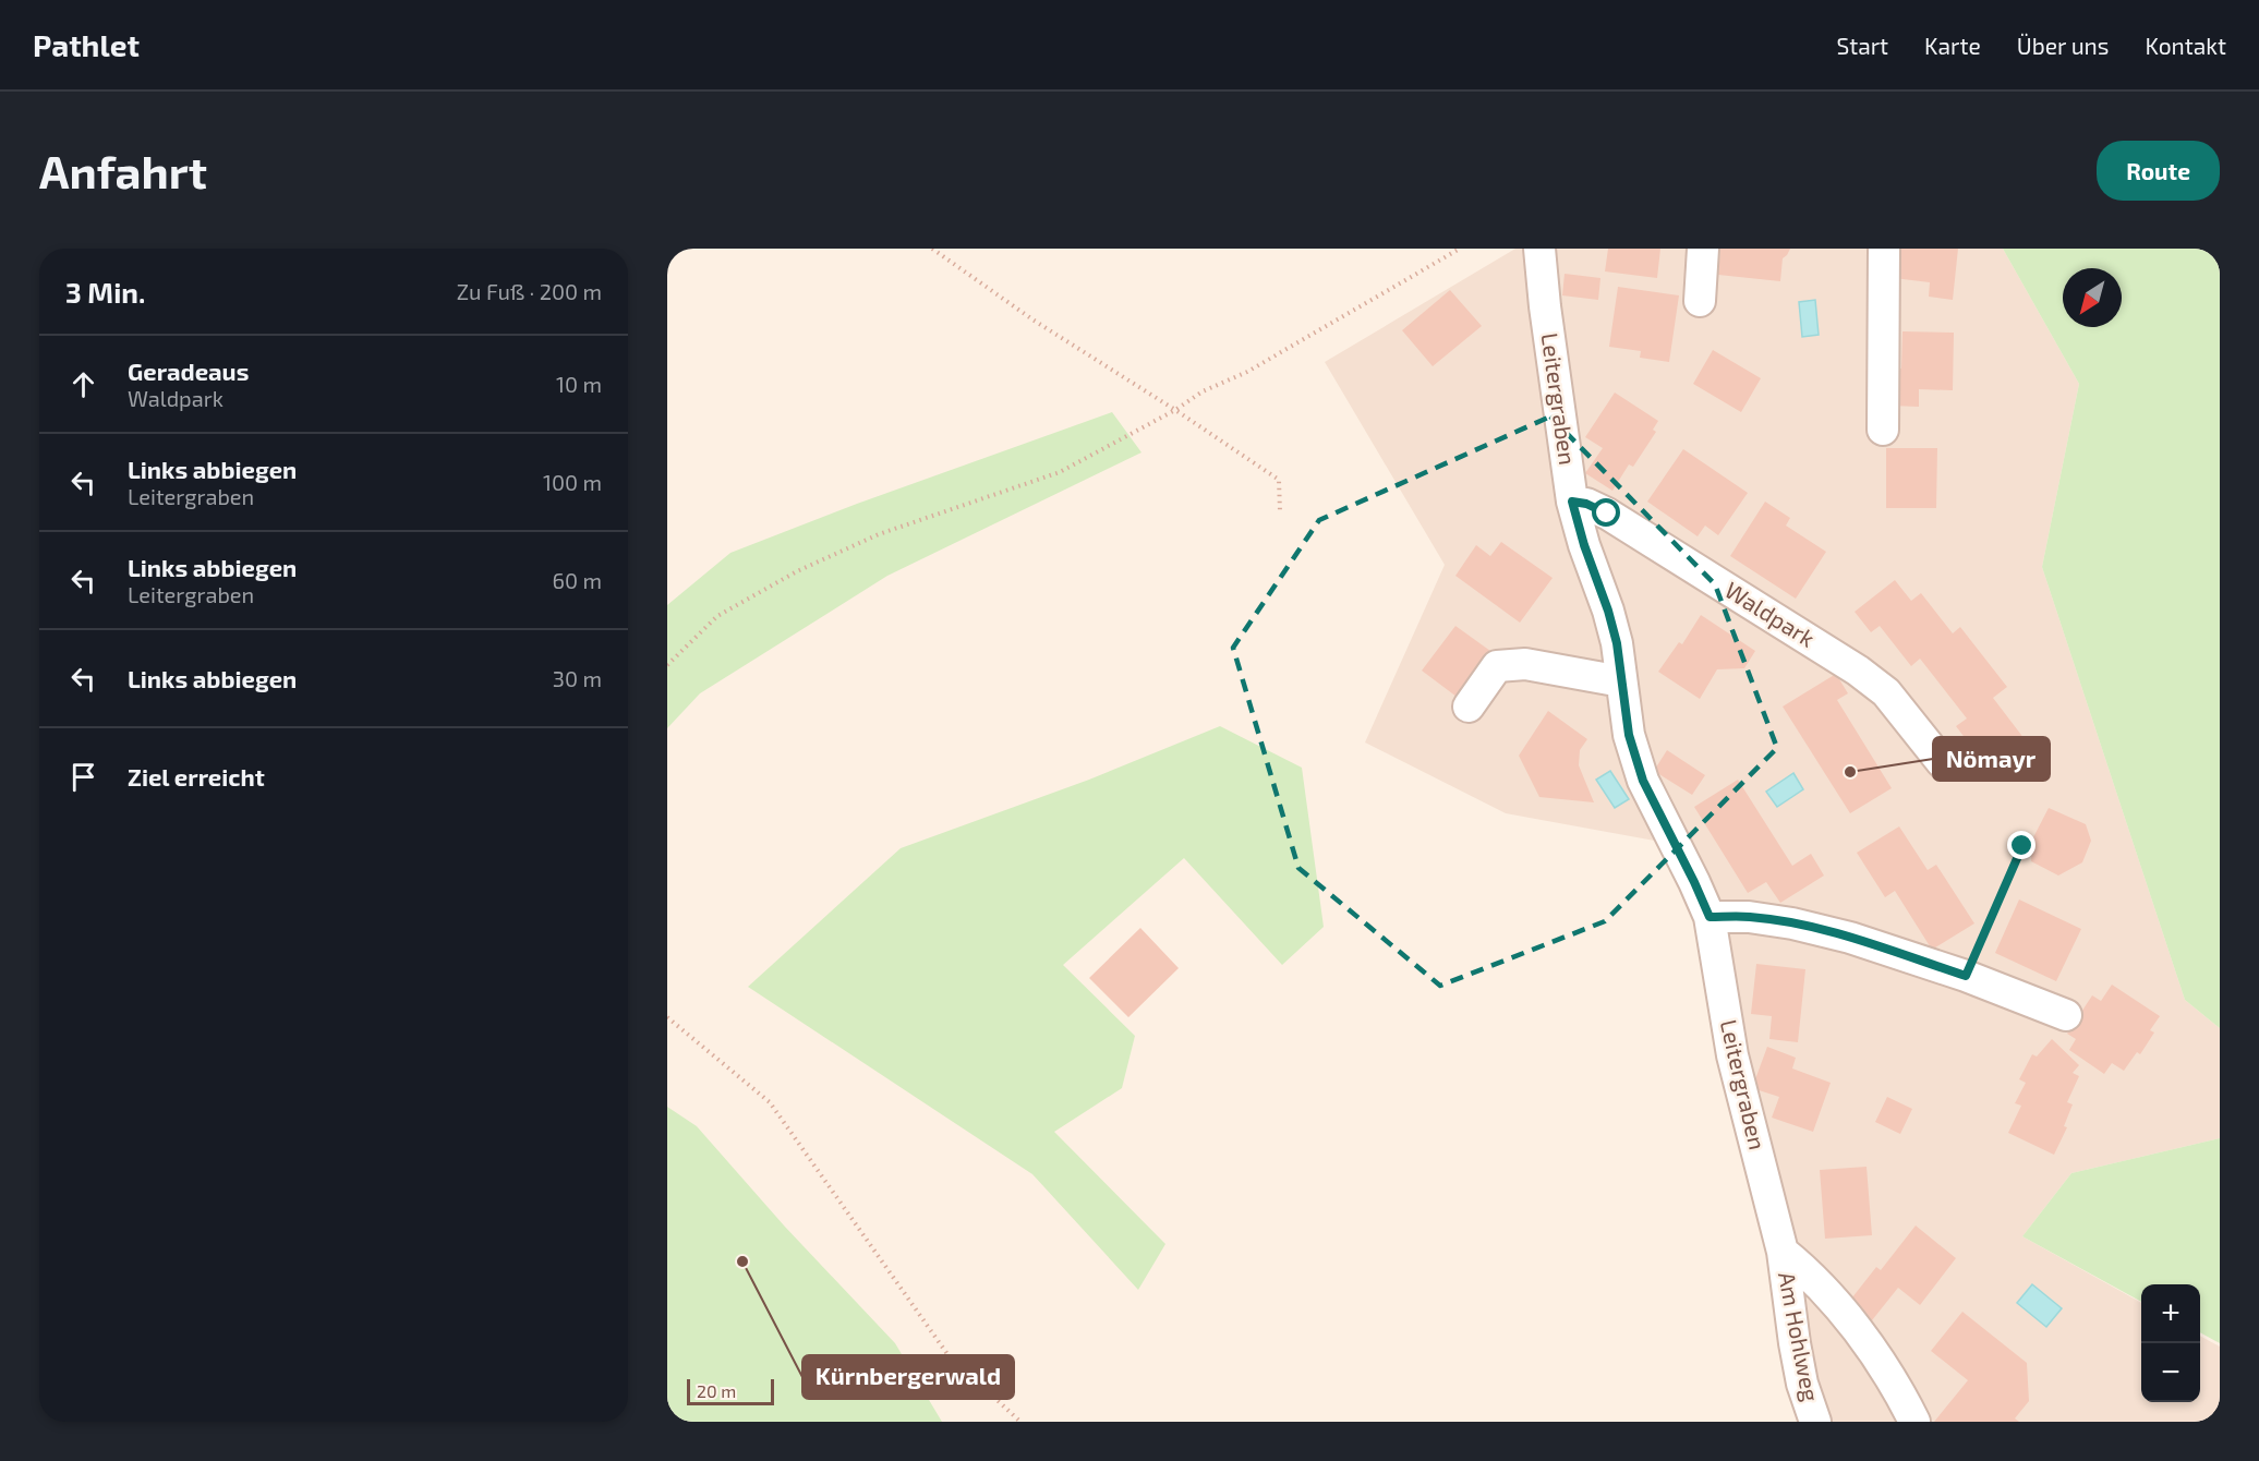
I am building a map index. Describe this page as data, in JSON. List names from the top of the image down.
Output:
{
  "streets": {
    "street": ["Leitergraben", "Waldpark", "Am Hohlweg"]
  },
  "crossings": [
    ["Leitergraben", "Waldpark"],
    ["Leitergraben", "Am Hohlweg"]
  ],
  "places": ["Nömayr", "Kürnbergerwald"],
  "scale_bar": "20 m",
  "north": "bottom left",
  "page": {
    "header": "Pathlet",
    "nav": [
      "Start",
      "Karte",
      "Über uns",
      "Kontakt"
    ],
    "buttons": "Route",
    "title": "Anfahrt",
    "heading": ["3 Min.", "Zu Fuß · 200 m"],
    "list": [
      ["Geradeaus", "Waldpark", "10 m"],
      ["Links abbiegen", "Leitergraben", "100 m"],
      ["Links abbiegen", "Leitergraben", "60 m"],
      ["Links abbiegen", "30 m"],
      "Ziel erreicht"
    ],
    "map_buttons": ["+", "−"],
    "scale": "20 m"
  }
}
